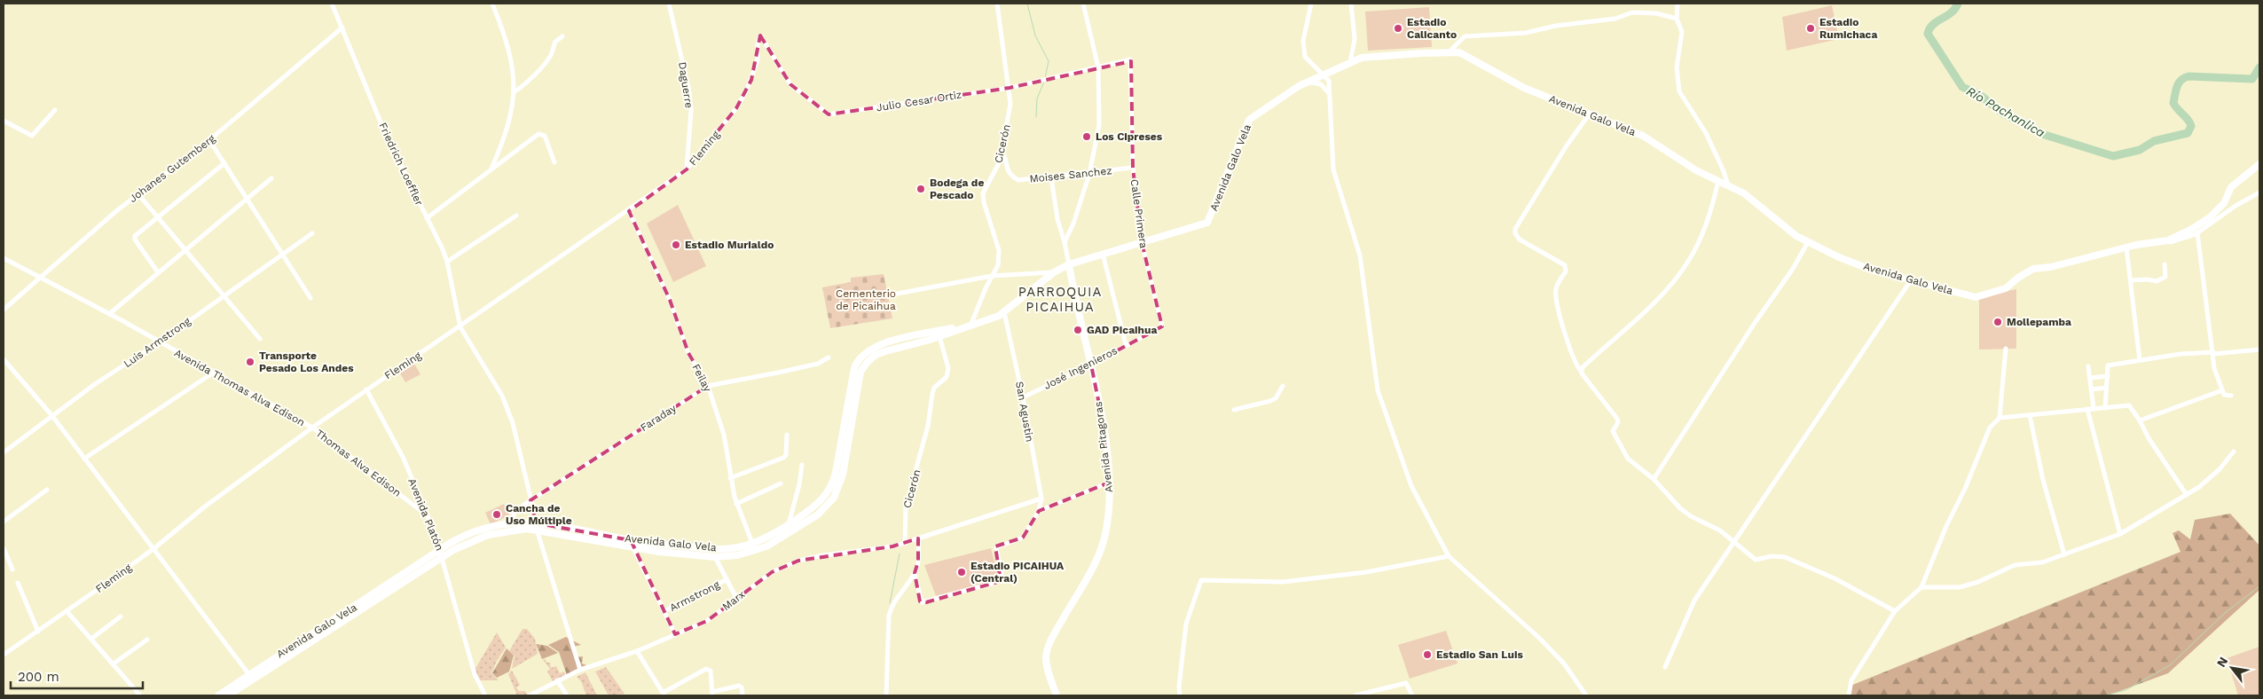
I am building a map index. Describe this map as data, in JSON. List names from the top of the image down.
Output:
{
  "streets": {
    "main road": ["Avenida Galo Vela", "Avenida Pitagoras"],
    "street": [
      "Daguerre",
      "Julio Cesar Ortiz",
      "Cicerón",
      "Fleming",
      "Friedrich Loeffler",
      "Johanes Gutemberg",
      "Moises Sanchez",
      "Calle Primera",
      "Luis Armstrong",
      "José Ingenieros",
      "Feilay",
      "Avenida Thomas Alva Edison",
      "San Agustin",
      "Faraday",
      "Thomas Alva Edison",
      "Avenida Platón",
      "Armstrong",
      "Marx"
    ]
  },
  "crossings": [
    ["Daguerre", "Fleming"],
    ["Julio Cesar Ortiz", "Cicerón"],
    ["Julio Cesar Ortiz", "Fleming"],
    ["Julio Cesar Ortiz", "Calle Primera"],
    ["Avenida Galo Vela", "Cicerón"],
    ["Avenida Galo Vela", "Friedrich Loeffler"],
    ["Avenida Galo Vela", "Calle Primera"],
    ["Avenida Galo Vela", "José Ingenieros"],
    ["Avenida Galo Vela", "Feilay"],
    ["Avenida Galo Vela", "San Agustin"],
    ["Avenida Galo Vela", "Faraday"],
    ["Avenida Galo Vela", "Avenida Pitagoras"],
    ["Avenida Galo Vela", "Avenida Platón"],
    ["Cicerón", "Moises Sanchez"],
    ["Cicerón", "Marx"],
    ["Fleming", "Friedrich Loeffler"],
    ["Fleming", "Feilay"],
    ["Fleming", "Avenida Thomas Alva Edison"],
    ["Fleming", "Thomas Alva Edison"],
    ["Fleming", "Avenida Platón"],
    ["Friedrich Loeffler", "Johanes Gutemberg"],
    ["Friedrich Loeffler", "Faraday"],
    ["Friedrich Loeffler", "Marx"],
    ["Johanes Gutemberg", "Avenida Thomas Alva Edison"],
    ["Moises Sanchez", "Calle Primera"],
    ["Calle Primera", "José Ingenieros"],
    ["Luis Armstrong", "Avenida Thomas Alva Edison"],
    ["José Ingenieros", "San Agustin"],
    ["José Ingenieros", "Avenida Pitagoras"],
    ["Feilay", "Faraday"],
    ["Avenida Thomas Alva Edison", "Thomas Alva Edison"],
    ["San Agustin", "Marx"],
    ["Thomas Alva Edison", "Avenida Platón"]
  ],
  "districts": ["PARROQUIA PICAIHUA"],
  "water": ["Río Pachanlica"],
  "parks": ["Cementerio de Picaihua"],
  "places": [
    "Estadio Calicanto",
    "Estadio Rumichaca",
    "Los Cipreses",
    "Bodega de Pescado",
    "Estadio Murialdo",
    "Mollepamba",
    "GAD Picaihua",
    "Transporte Pesado Los Andes",
    "Cancha de Uso Múltiple",
    "Estadio PICAIHUA (Central)",
    "Estadio San Luis"
  ],
  "scale_bar": "200 m",
  "north": "top left"
}
